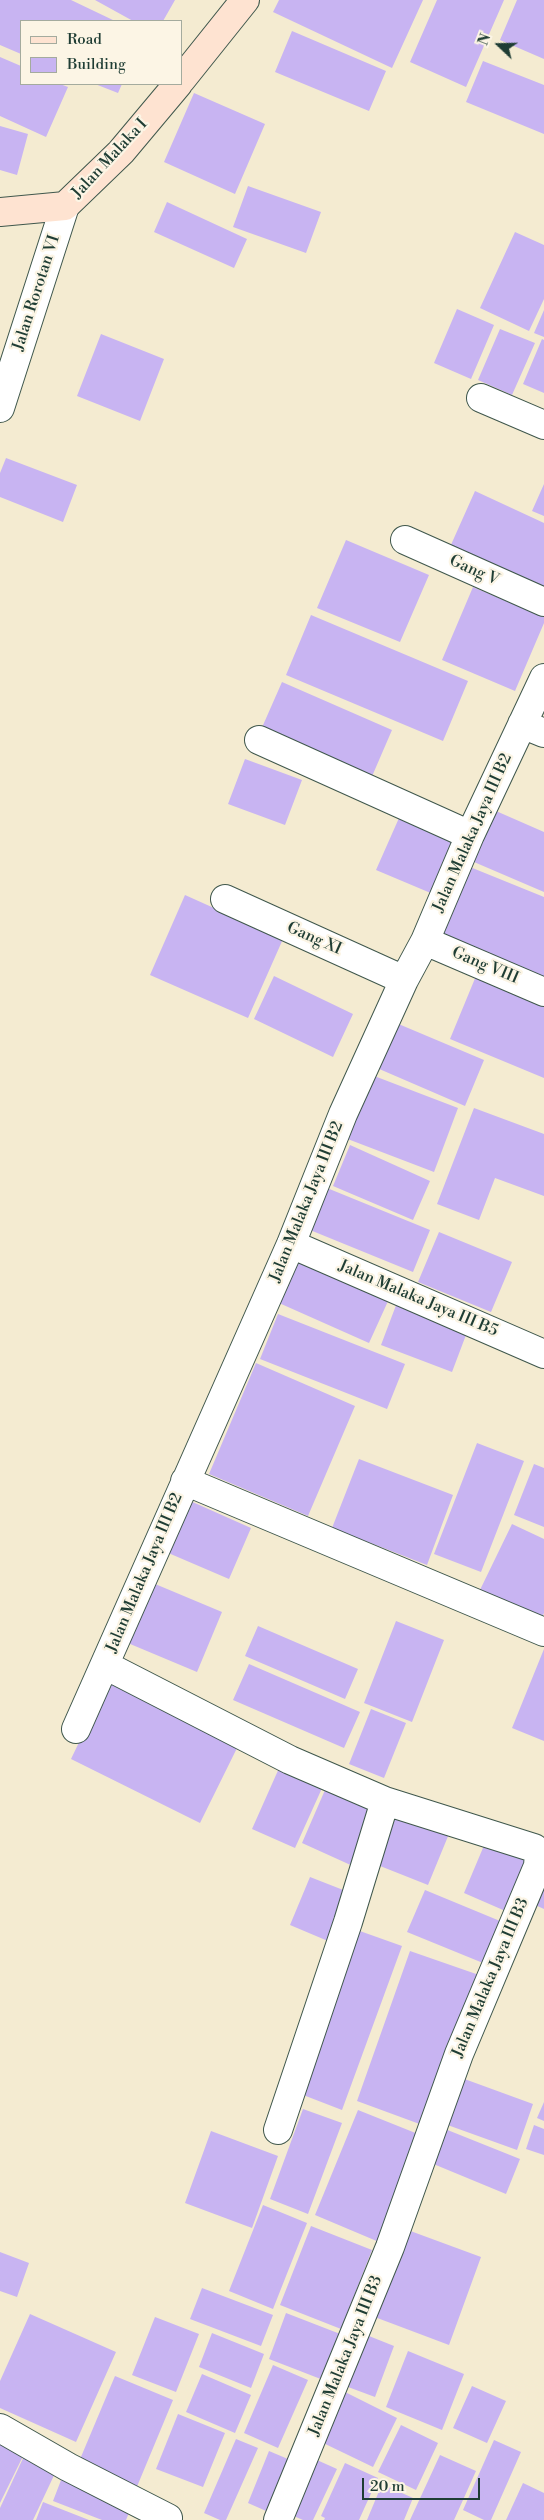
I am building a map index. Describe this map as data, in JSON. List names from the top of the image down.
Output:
{
  "streets": {
    "street": [
      "Jalan Malaka I",
      "Jalan Rorotan VI",
      "Gang V",
      "Jalan Malaka Jaya III B2",
      "Gang XI",
      "Gang VIII",
      "Jalan Malaka Jaya III B5",
      "Jalan Malaka Jaya III B3"
    ]
  },
  "crossings": [
    ["Jalan Malaka I", "Jalan Rorotan VI"],
    ["Jalan Malaka Jaya III B2", "Gang XI"],
    ["Jalan Malaka Jaya III B2", "Gang VIII"],
    ["Jalan Malaka Jaya III B2", "Jalan Malaka Jaya III B5"]
  ],
  "legend": ["Road", "Building"],
  "scale_bar": "20 m",
  "north": "left"
}
